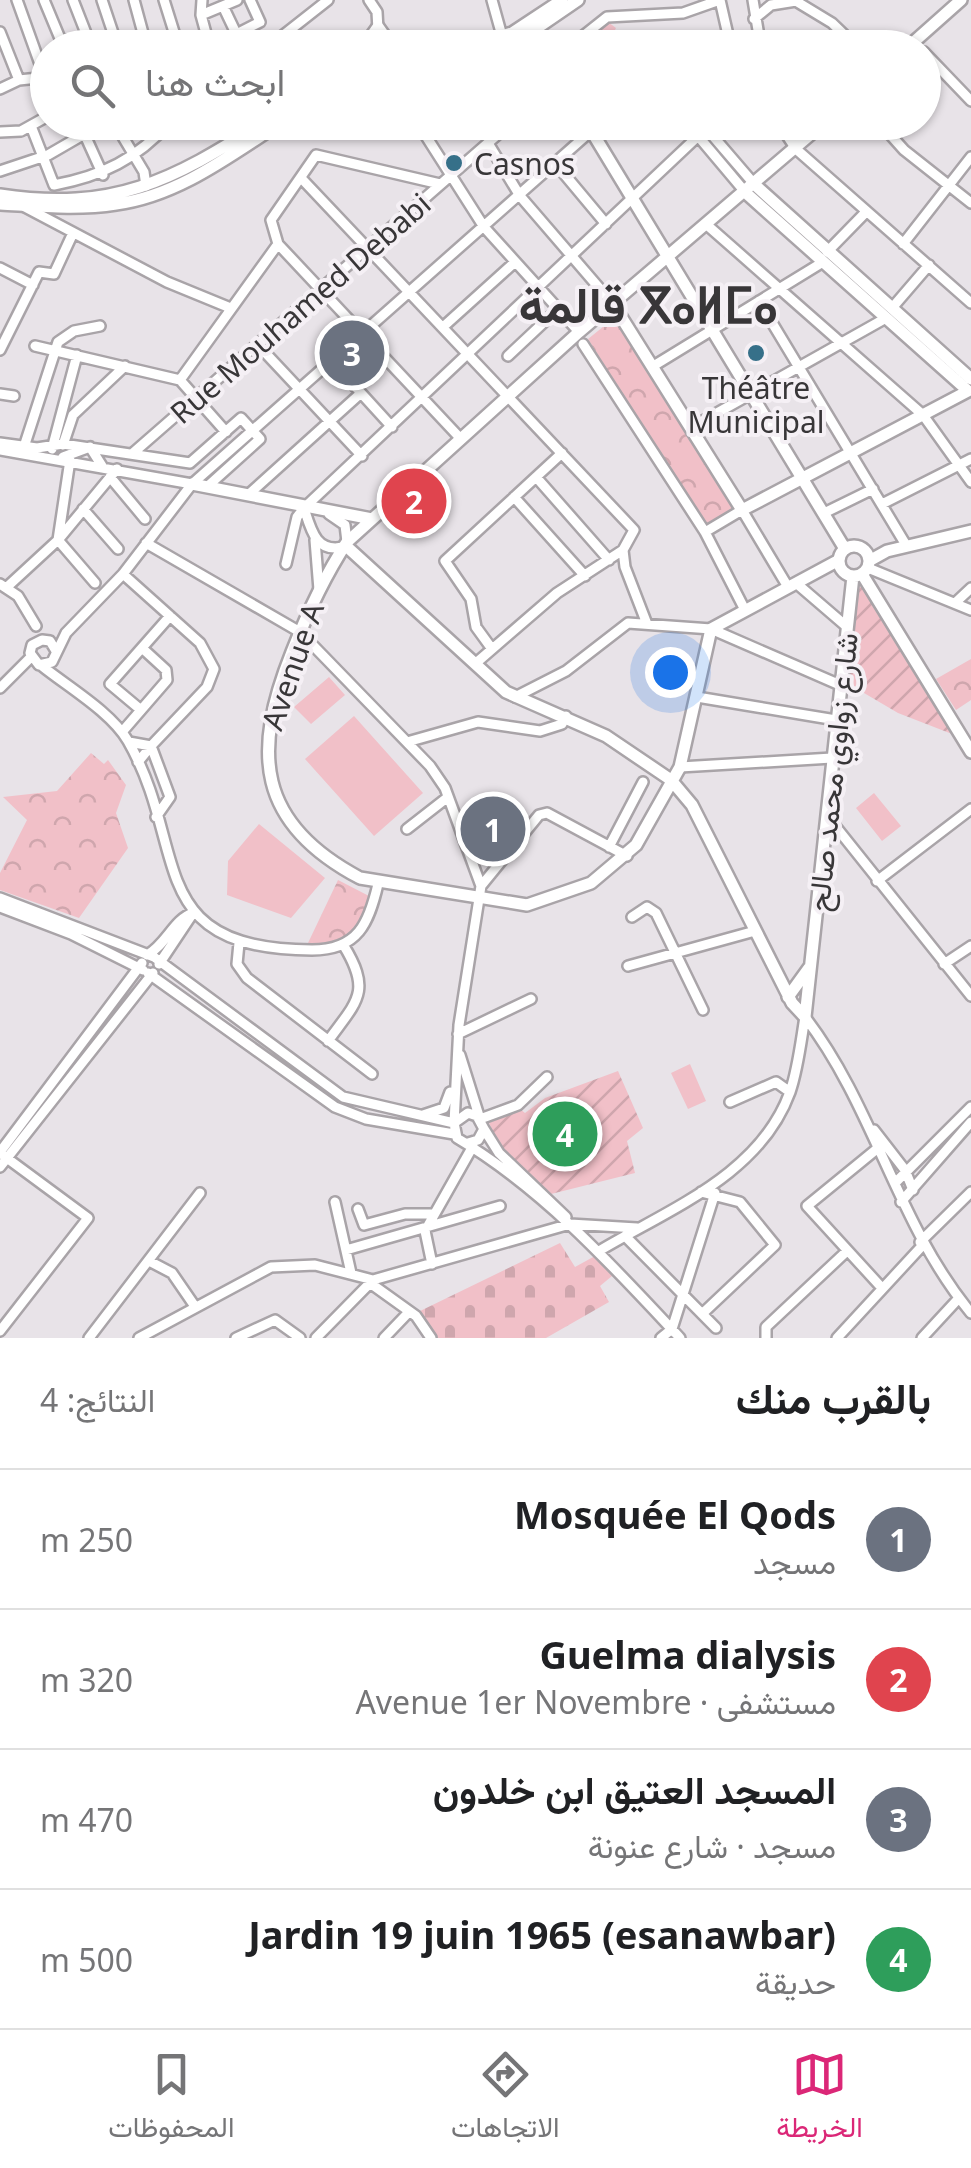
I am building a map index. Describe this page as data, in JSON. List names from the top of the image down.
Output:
{
  "streets": {
    "main road": ["Avenue A", "شارع زواوي محمد صالح"],
    "street": ["Rue Mouhamed Debabi"]
  },
  "districts": ["قالمة ⴳⴰⵍⵎⴰ"],
  "places": ["Casnos", "Théâtre Municipal"],
  "page": {
    "search": "ابحث هنا",
    "pins": [
      "3",
      "2",
      "1",
      "4"
    ],
    "heading": ["بالقرب منك", "النتائج: 4"],
    "list": [
      {
        "mark": "1",
        "name": "Mosquée El Qods",
        "note": "مسجد",
        "value": "250 m"
      },
      {
        "mark": "2",
        "name": "Guelma dialysis",
        "note": "مستشفى · Avenue 1er Novembre",
        "value": "320 m"
      },
      {
        "mark": "3",
        "name": "المسجد العتيق ابن خلدون",
        "note": "مسجد · شارع عنونة",
        "value": "470 m"
      },
      {
        "mark": "4",
        "name": "Jardin 19 juin 1965 (esanawbar)",
        "note": "حديقة",
        "value": "500 m"
      }
    ],
    "nav": ["الخريطة", "الاتجاهات", "المحفوظات"]
  }
}
